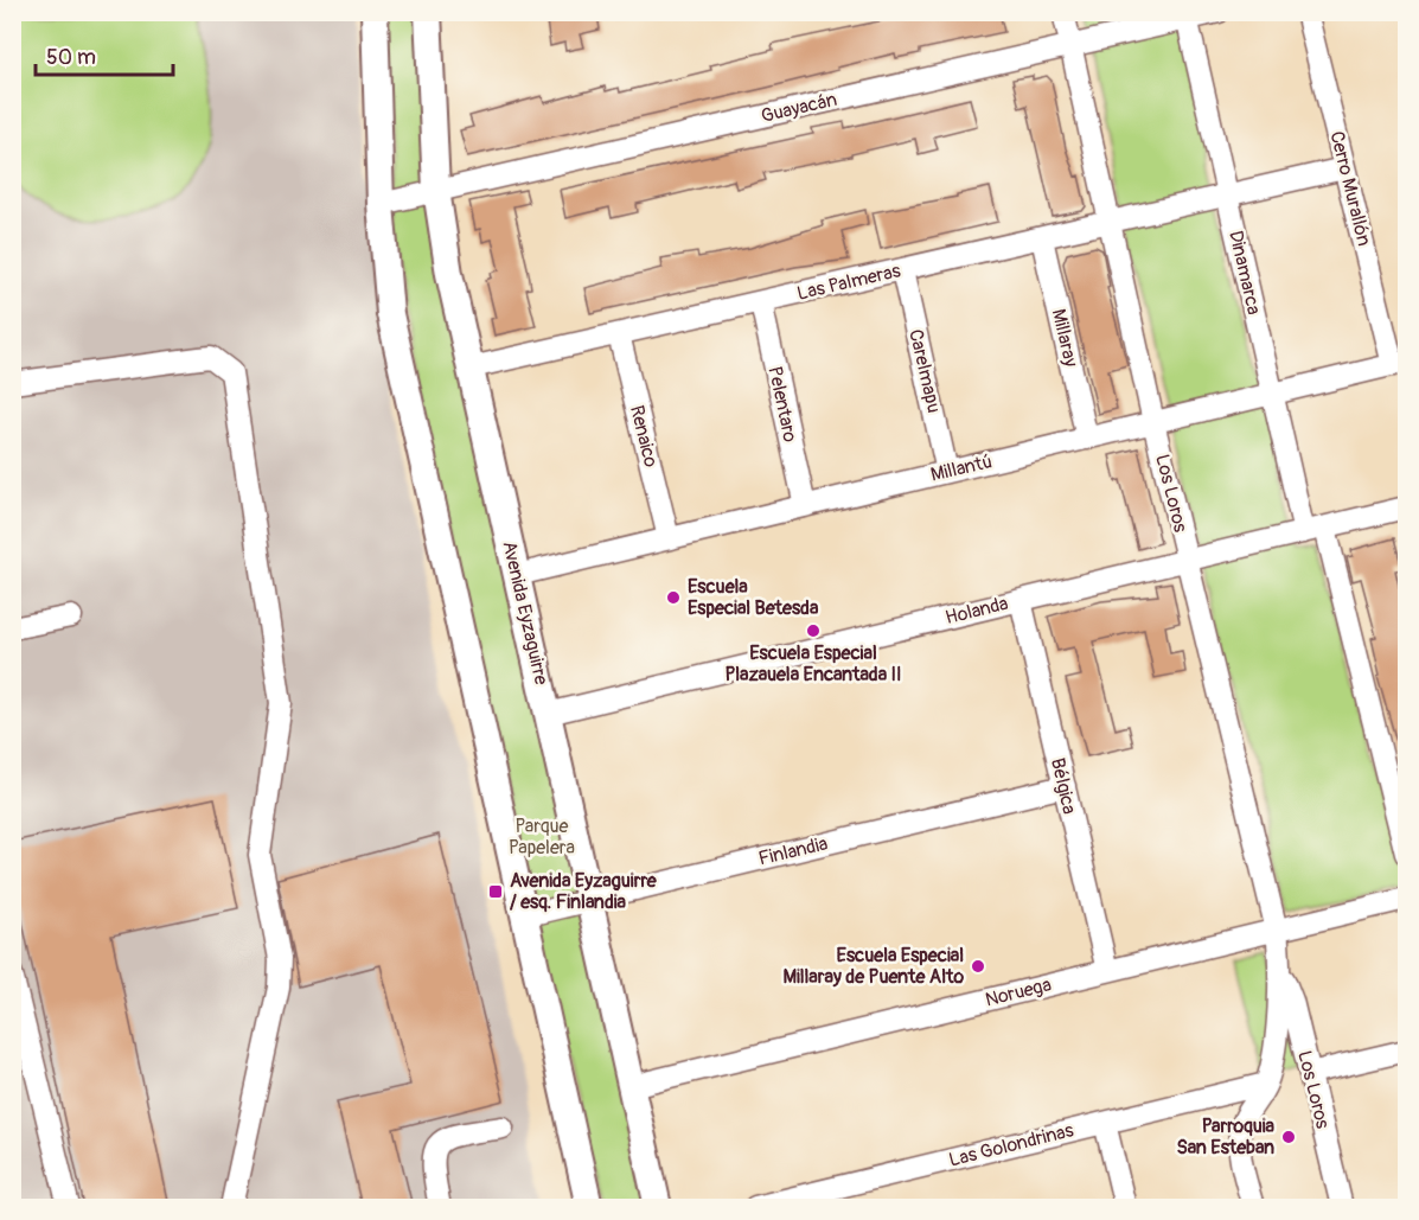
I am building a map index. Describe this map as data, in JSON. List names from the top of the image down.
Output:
{
  "streets": {
    "main road": ["Avenida Eyzaguirre"],
    "street": [
      "Guayacán",
      "Cerro Murallón",
      "Dinamarca",
      "Las Palmeras",
      "Millaray",
      "Carelmapu",
      "Pelentaro",
      "Renaico",
      "Millantú",
      "Los Loros",
      "Holanda",
      "Bélgica",
      "Finlandia",
      "Noruega",
      "Las Golondrinas"
    ]
  },
  "crossings": [
    ["Guayacán", "Dinamarca"],
    ["Guayacán", "Los Loros"],
    ["Guayacán", "Avenida Eyzaguirre"],
    ["Cerro Murallón", "Las Palmeras"],
    ["Cerro Murallón", "Millantú"],
    ["Dinamarca", "Las Palmeras"],
    ["Dinamarca", "Millantú"],
    ["Dinamarca", "Holanda"],
    ["Las Palmeras", "Millaray"],
    ["Las Palmeras", "Carelmapu"],
    ["Las Palmeras", "Pelentaro"],
    ["Las Palmeras", "Renaico"],
    ["Las Palmeras", "Los Loros"],
    ["Las Palmeras", "Avenida Eyzaguirre"],
    ["Millaray", "Millantú"],
    ["Carelmapu", "Millantú"],
    ["Pelentaro", "Millantú"],
    ["Renaico", "Millantú"],
    ["Millantú", "Los Loros"],
    ["Millantú", "Avenida Eyzaguirre"],
    ["Los Loros", "Holanda"],
    ["Los Loros", "Noruega"],
    ["Los Loros", "Las Golondrinas"],
    ["Holanda", "Avenida Eyzaguirre"],
    ["Holanda", "Bélgica"],
    ["Avenida Eyzaguirre", "Finlandia"],
    ["Avenida Eyzaguirre", "Noruega"],
    ["Bélgica", "Finlandia"],
    ["Bélgica", "Noruega"]
  ],
  "parks": ["Parque Papelera"],
  "places": {
    "other": [
      "Escuela Especial Betesda",
      "Escuela Especial Plazauela Encantada II",
      "Escuela Especial Millaray de Puente Alto",
      "Parroquia San Esteban"
    ],
    "transit": ["Avenida Eyzaguirre / esq. Finlandia"]
  },
  "scale_bar": "50 m"
}
